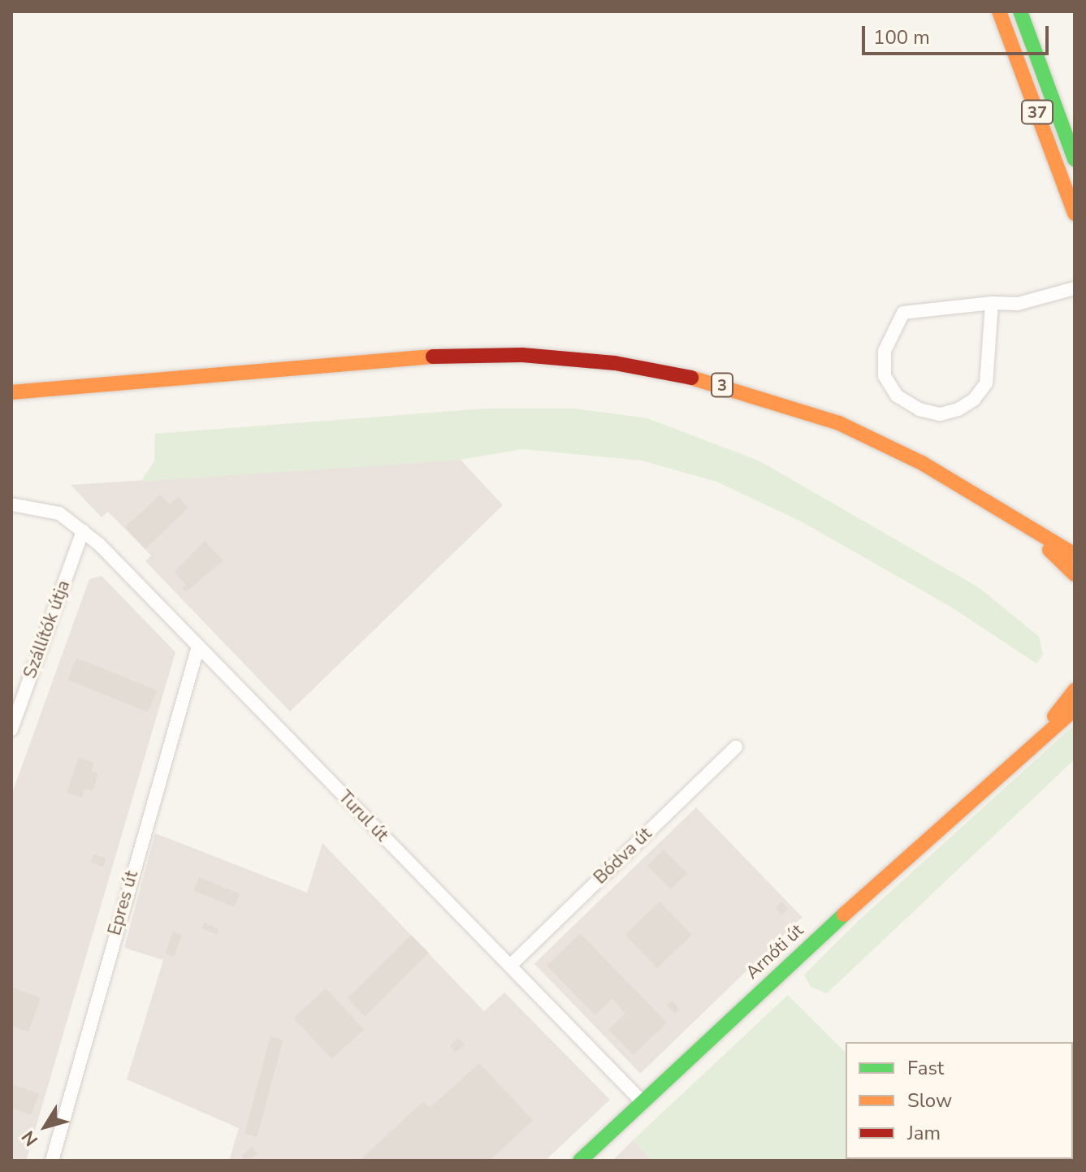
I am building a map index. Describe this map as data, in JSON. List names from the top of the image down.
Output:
{
  "streets": {
    "main road": ["37", "3", "Arnóti út"],
    "street": [
      "Szállítók útja",
      "Turul út",
      "Bódva út",
      "Epres út"
    ]
  },
  "crossings": [
    ["Szállítók útja", "Turul út"],
    ["Turul út", "Bódva út"],
    ["Turul út", "Epres út"],
    ["Turul út", "Arnóti út"]
  ],
  "legend": ["Fast", "Slow", "Jam"],
  "scale_bar": "100 m",
  "north": "bottom left"
}
